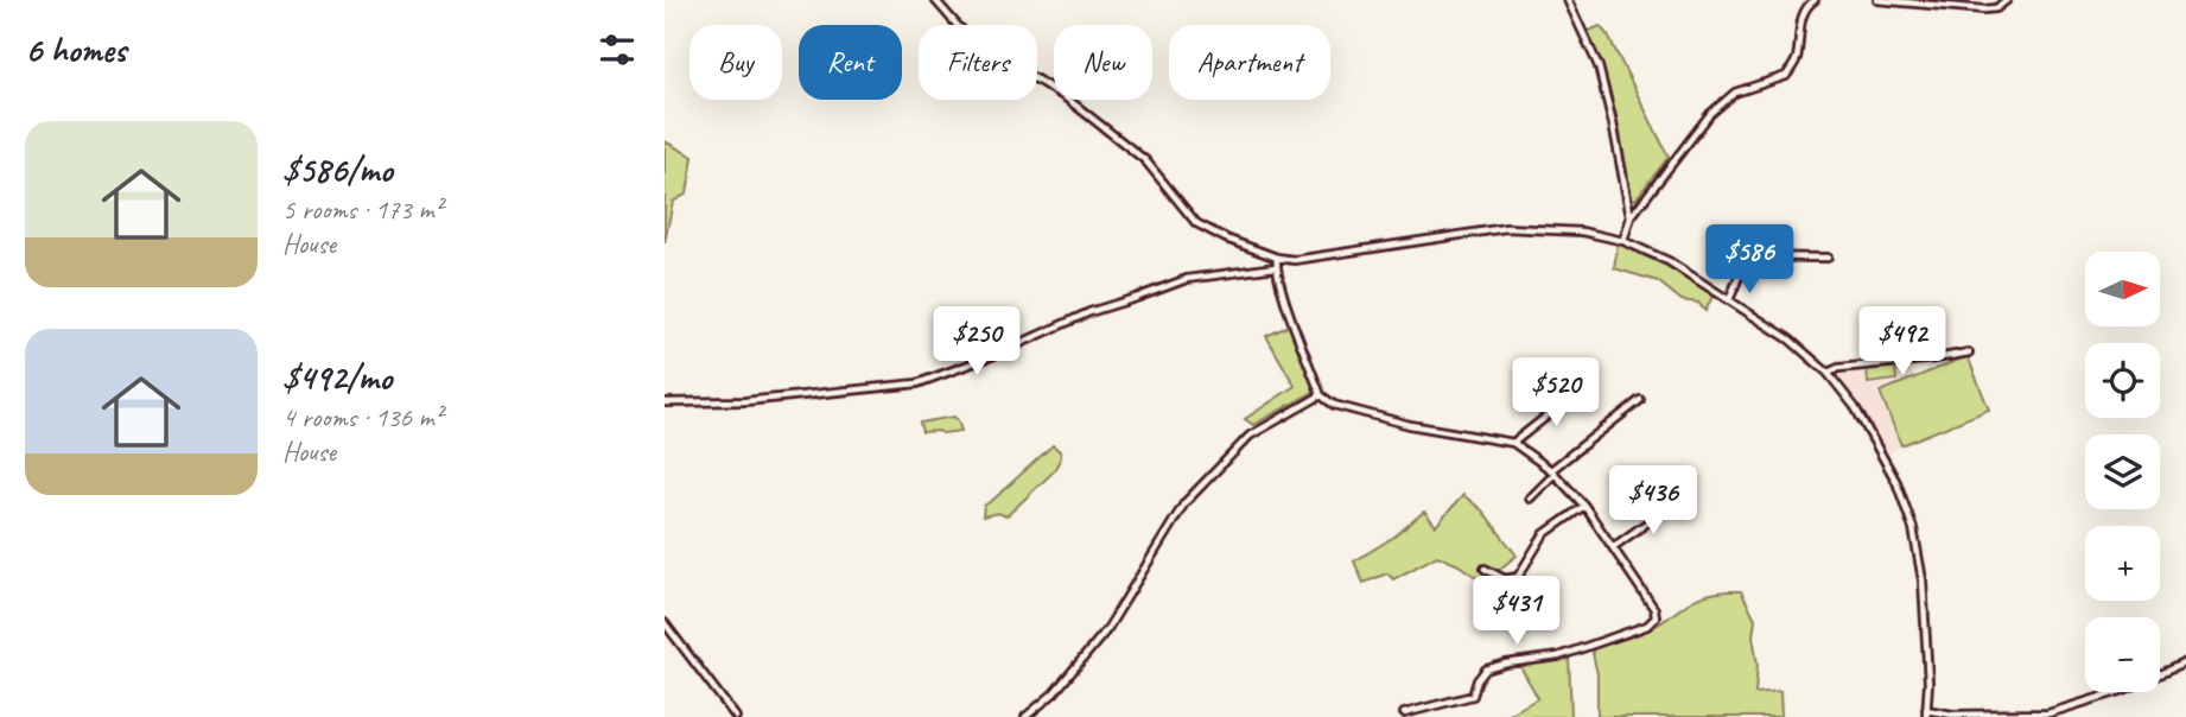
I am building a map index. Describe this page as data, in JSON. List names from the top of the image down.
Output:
{
  "north": "right",
  "page": {
    "heading": "6 homes",
    "chip": [
      "Buy",
      "Rent",
      "Filters",
      "New",
      "Apartment"
    ],
    "list": [
      {
        "name": "$586/mo",
        "note": "5 rooms · 173 m² · House"
      },
      {
        "name": "$492/mo",
        "note": "4 rooms · 136 m² · House"
      }
    ],
    "price": [
      "$586",
      "$250",
      "$492",
      "$520",
      "$436",
      "$431"
    ],
    "map_buttons": ["+", "−"]
  }
}
